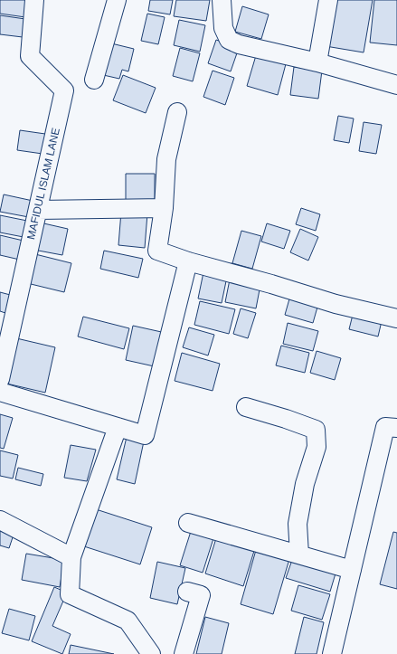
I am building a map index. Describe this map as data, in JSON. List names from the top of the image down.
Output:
{
  "streets": {
    "street": ["MAFIDUL ISLAM LANE"]
  }
}
